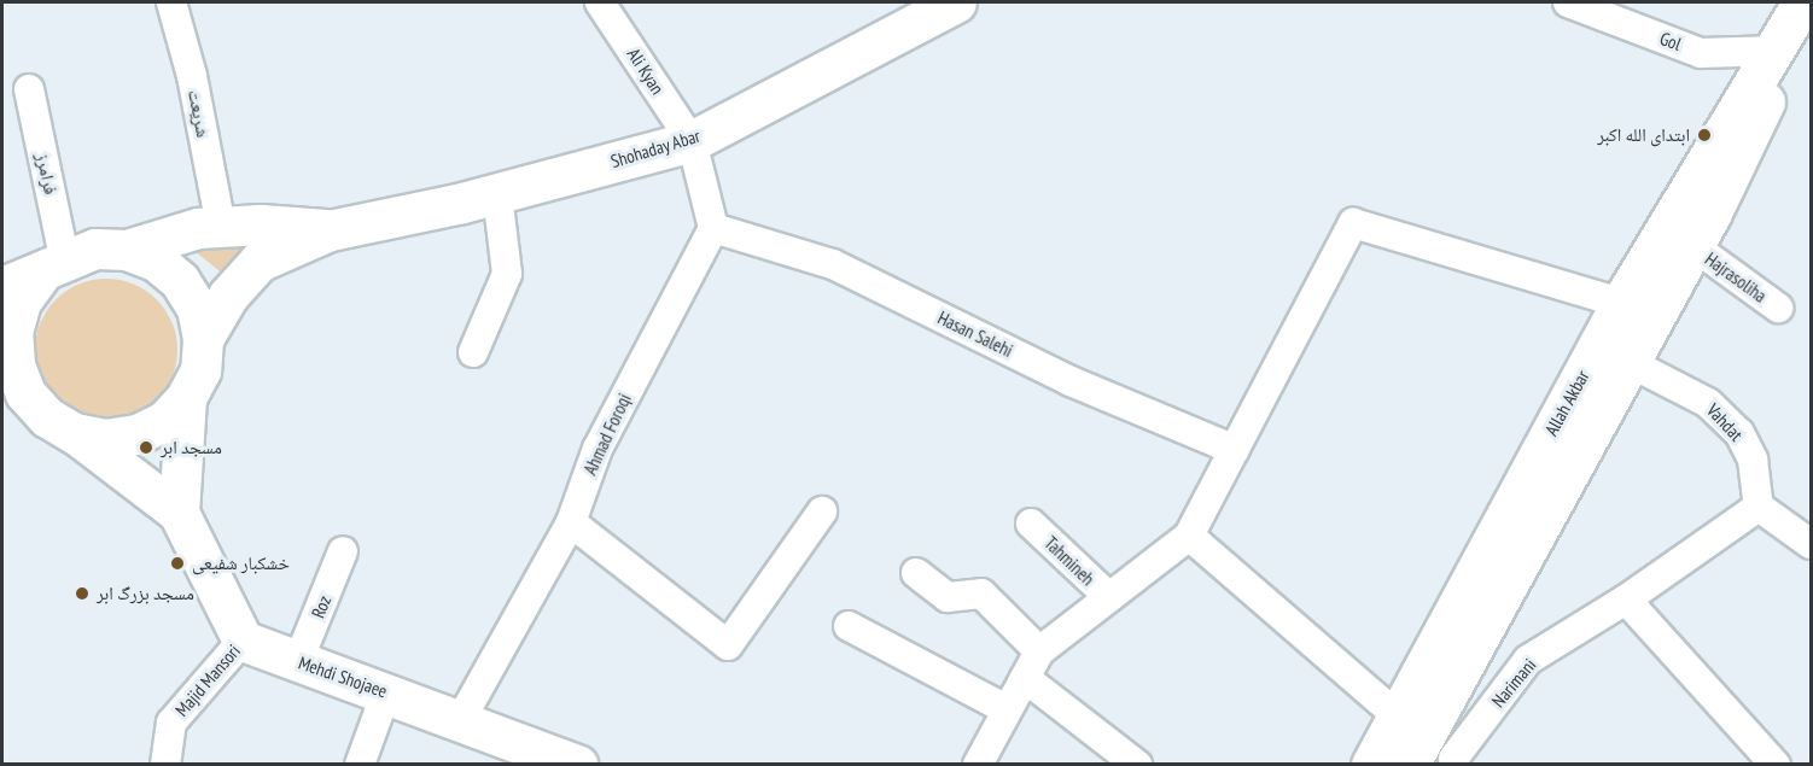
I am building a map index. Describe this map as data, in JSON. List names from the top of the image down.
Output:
{
  "streets": {
    "main road": ["Shohaday Abar", "Allah Akbar", "Mehdi Shojaee"],
    "street": [
      "Gol",
      "Ali Kyan",
      "شریعت",
      "فرامرز",
      "Hajrasoliha",
      "Hasan Salehi",
      "Vahdat",
      "Ahmad Foroqi",
      "Tahmineh",
      "Roz",
      "Majid Mansori",
      "Narimani"
    ]
  },
  "crossings": [
    ["Gol", "Allah Akbar"],
    ["Ali Kyan", "Shohaday Abar"],
    ["Hajrasoliha", "Allah Akbar"],
    ["Hasan Salehi", "Ahmad Foroqi"],
    ["Allah Akbar", "Vahdat"],
    ["Allah Akbar", "Narimani"],
    ["Vahdat", "Narimani"],
    ["Ahmad Foroqi", "Mehdi Shojaee"],
    ["Roz", "Mehdi Shojaee"],
    ["Mehdi Shojaee", "Majid Mansori"]
  ],
  "places": [
    "ابتدای الله اکبر",
    "مسجد ابر",
    "خشکبار شفیعی",
    "مسجد بزرگ ابر"
  ]
}
